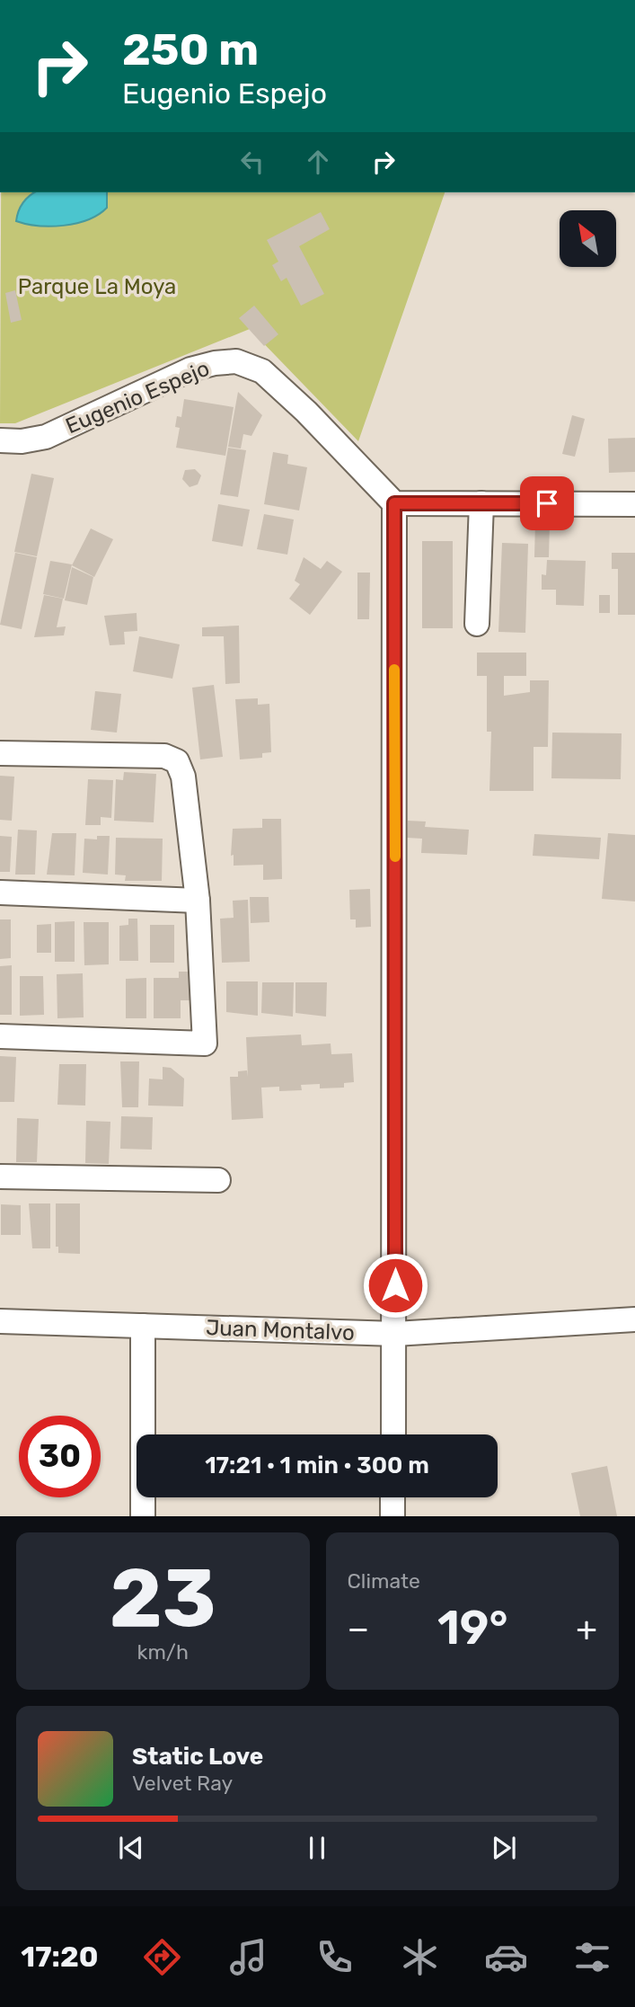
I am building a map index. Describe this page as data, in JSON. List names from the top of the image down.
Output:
{
  "streets": {
    "street": ["Eugenio Espejo", "Juan Montalvo"]
  },
  "parks": ["Parque La Moya"],
  "north": "top left",
  "page": {
    "turn": ["250 m", "Eugenio Espejo"],
    "limit": "30",
    "trip": "17:21 · 1 min · 300 m",
    "tile": [
      ["23", "km/h"],
      "Climate"
    ],
    "heat": ["−", "19°", "+"],
    "song": ["Static Love", "Velvet Ray"],
    "tabs": "17:20"
  }
}
